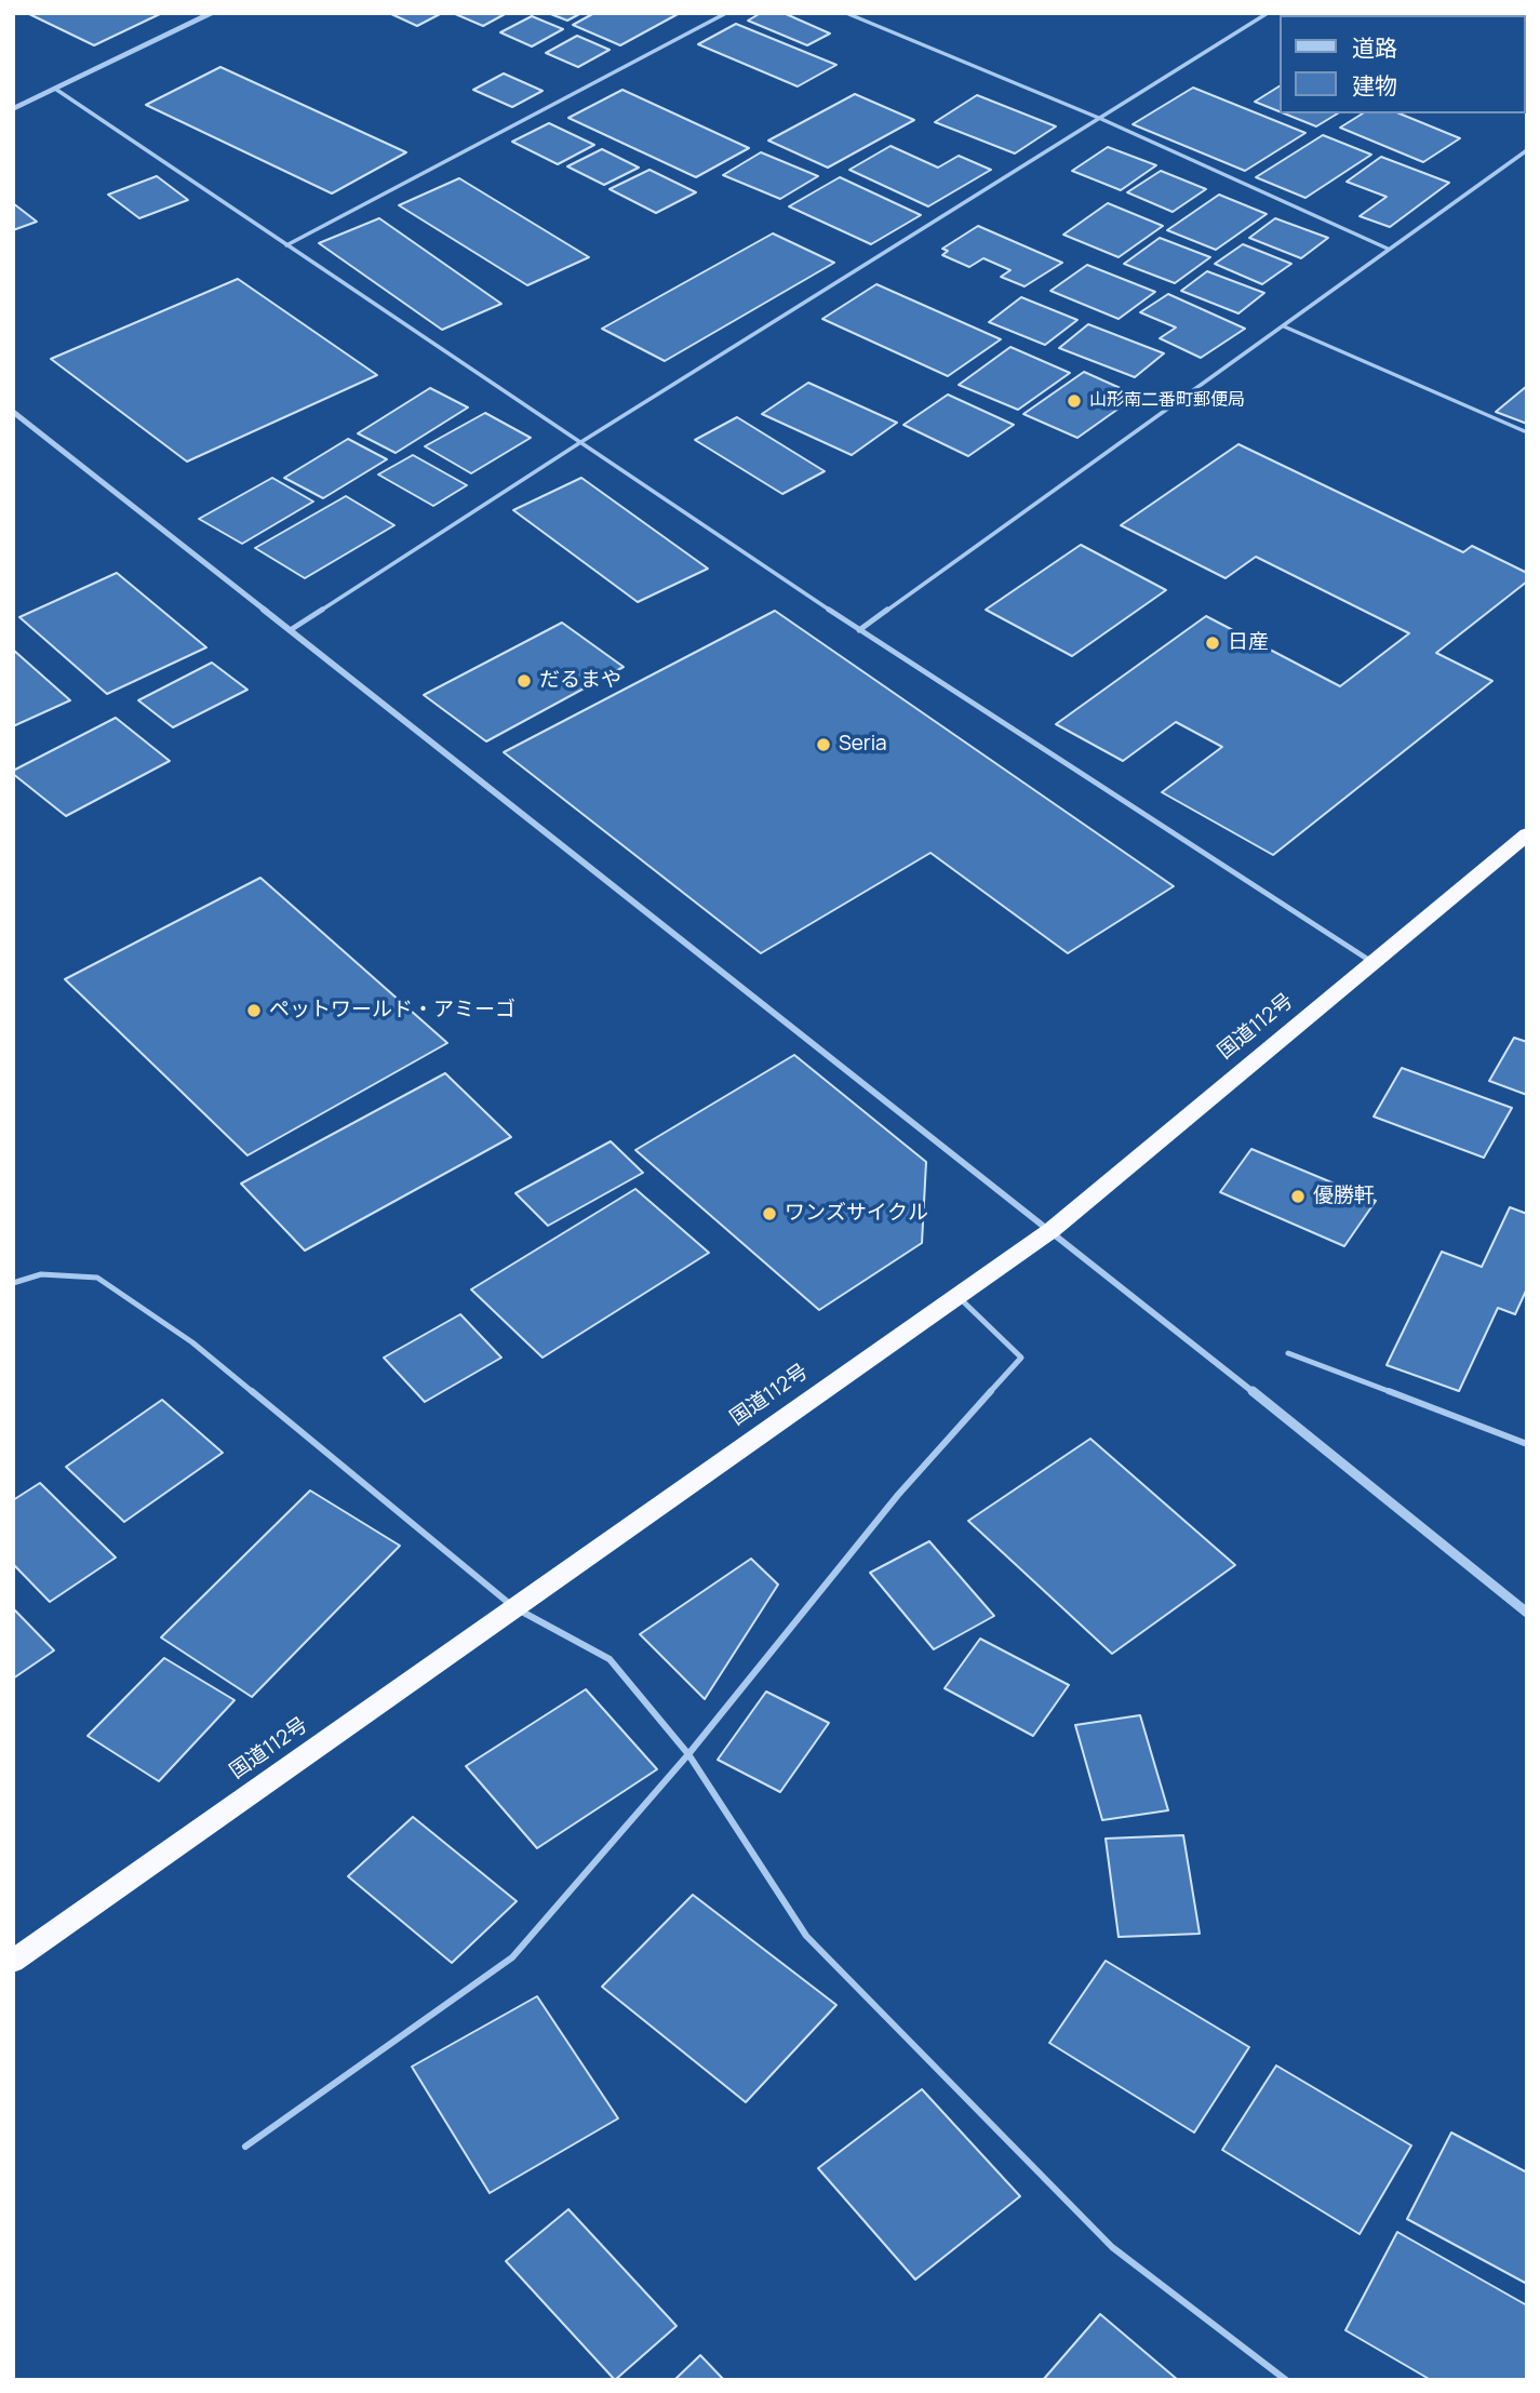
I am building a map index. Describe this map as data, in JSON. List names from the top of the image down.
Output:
{
  "streets": {
    "highway": ["国道112号"]
  },
  "places": [
    "山形南二番町郵便局",
    "日産",
    "だるまや",
    "Seria",
    "ペットワールド・アミーゴ",
    "優勝軒",
    "ワンズサイクル"
  ],
  "legend": ["道路", "建物"]
}
